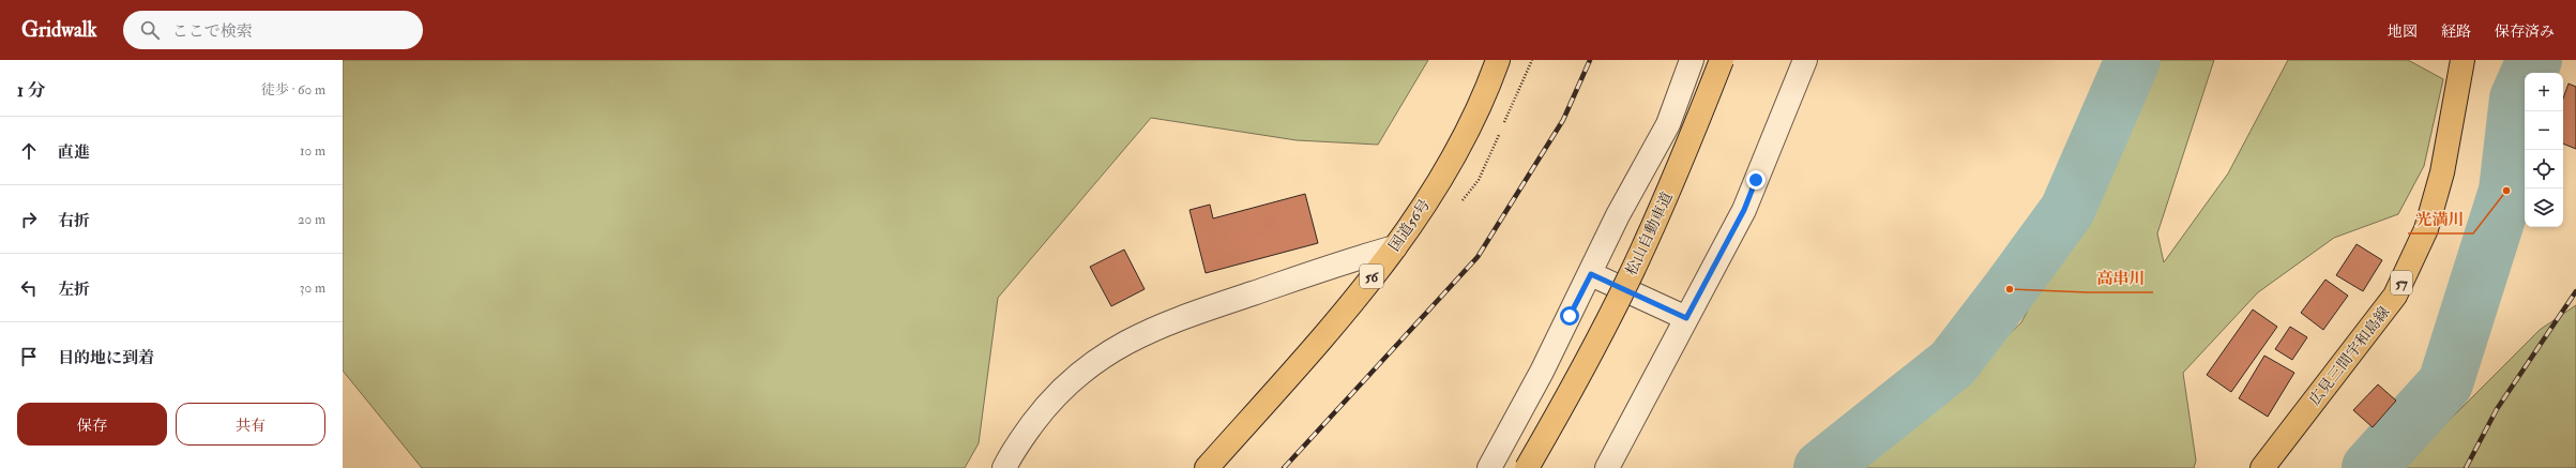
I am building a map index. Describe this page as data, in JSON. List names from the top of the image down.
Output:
{
  "streets": {
    "main road": [
      "国道56号",
      "松山自動車道",
      "56",
      "57",
      "広見三間宇和島線"
    ]
  },
  "places": ["光満川", "高串川"],
  "page": {
    "header": "Gridwalk",
    "search": "ここで検索",
    "nav": ["地図", "経路", "保存済み"],
    "heading": ["1 分", "徒歩 · 60 m"],
    "map_buttons": ["+", "−"],
    "list": [
      ["直進", "10 m"],
      ["右折", "20 m"],
      ["左折", "30 m"],
      "目的地に到着"
    ],
    "buttons": ["保存", "共有"]
  }
}
